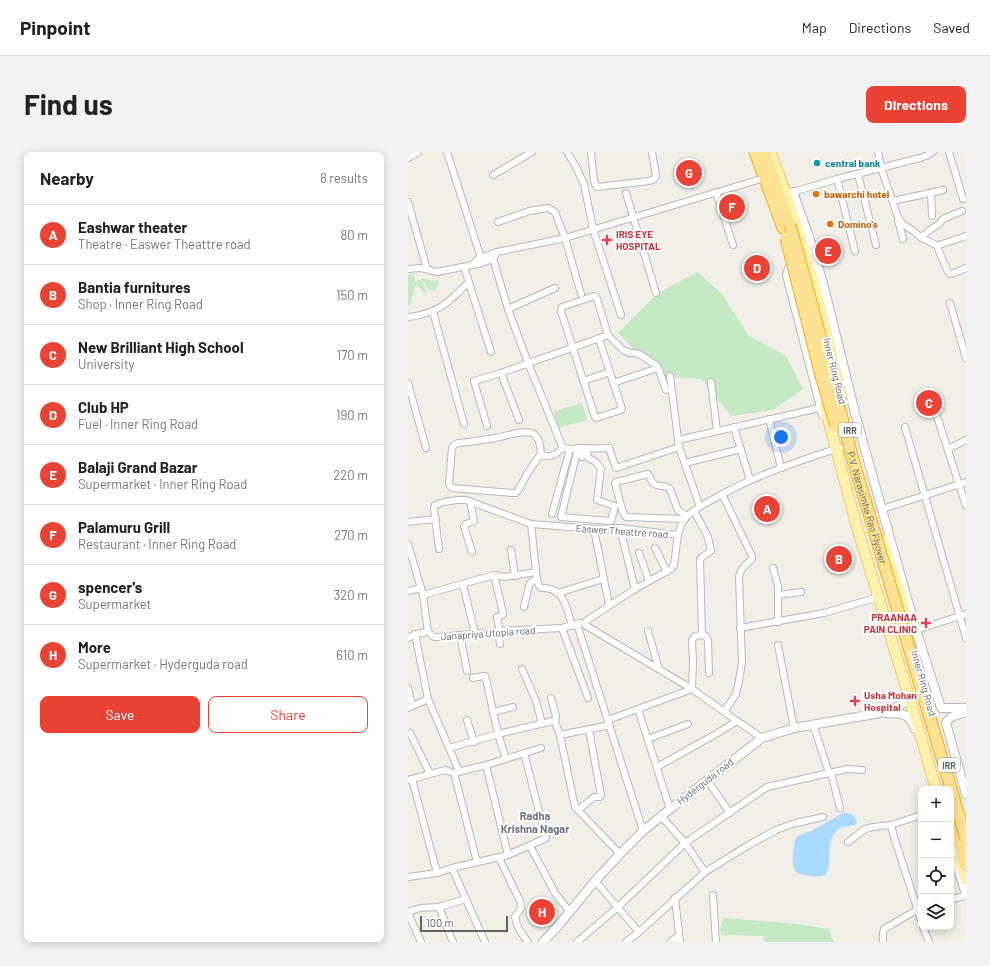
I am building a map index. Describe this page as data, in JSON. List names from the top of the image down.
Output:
{
  "streets": {
    "highway": ["P.V. Narasimha Rao Flyover"],
    "main road": ["Inner Ring Road", "IRR"],
    "street": ["Easwer Theattre road", "Janapriya Utopia road", "Hyderguda road"]
  },
  "crossings": [
    ["Inner Ring Road", "Hyderguda road"]
  ],
  "districts": ["Radha Krishna Nagar"],
  "places": {
    "other": ["central bank", "bawarchi hotel", "Domino's"],
    "health": ["IRIS EYE HOSPITAL", "PRAANAA PAIN CLINIC", "Usha Mohan Hospital"]
  },
  "scale_bar": "100 m",
  "page": {
    "header": "Pinpoint",
    "nav": ["Map", "Directions", "Saved"],
    "buttons": [
      "Directions",
      ["Save", "Share"]
    ],
    "title": "Find us",
    "heading": ["Nearby", "8 results"],
    "pins": [
      "G",
      "F",
      "E",
      "D",
      "C",
      "A",
      "B",
      "H"
    ],
    "list": [
      {
        "mark": "A",
        "name": "Eashwar theater",
        "note": "Theatre · Easwer Theattre road",
        "value": "80 m"
      },
      {
        "mark": "B",
        "name": "Bantia furnitures",
        "note": "Shop · Inner Ring Road",
        "value": "150 m"
      },
      {
        "mark": "C",
        "name": "New Brilliant High School",
        "note": "University",
        "value": "170 m"
      },
      {
        "mark": "D",
        "name": "Club HP",
        "note": "Fuel · Inner Ring Road",
        "value": "190 m"
      },
      {
        "mark": "E",
        "name": "Balaji Grand Bazar",
        "note": "Supermarket · Inner Ring Road",
        "value": "220 m"
      },
      {
        "mark": "F",
        "name": "Palamuru Grill",
        "note": "Restaurant · Inner Ring Road",
        "value": "270 m"
      },
      {
        "mark": "G",
        "name": "spencer's",
        "note": "Supermarket",
        "value": "320 m"
      },
      {
        "mark": "H",
        "name": "More",
        "note": "Supermarket · Hyderguda road",
        "value": "610 m"
      }
    ],
    "map_buttons": ["+", "−"],
    "scale": "100 m"
  }
}
